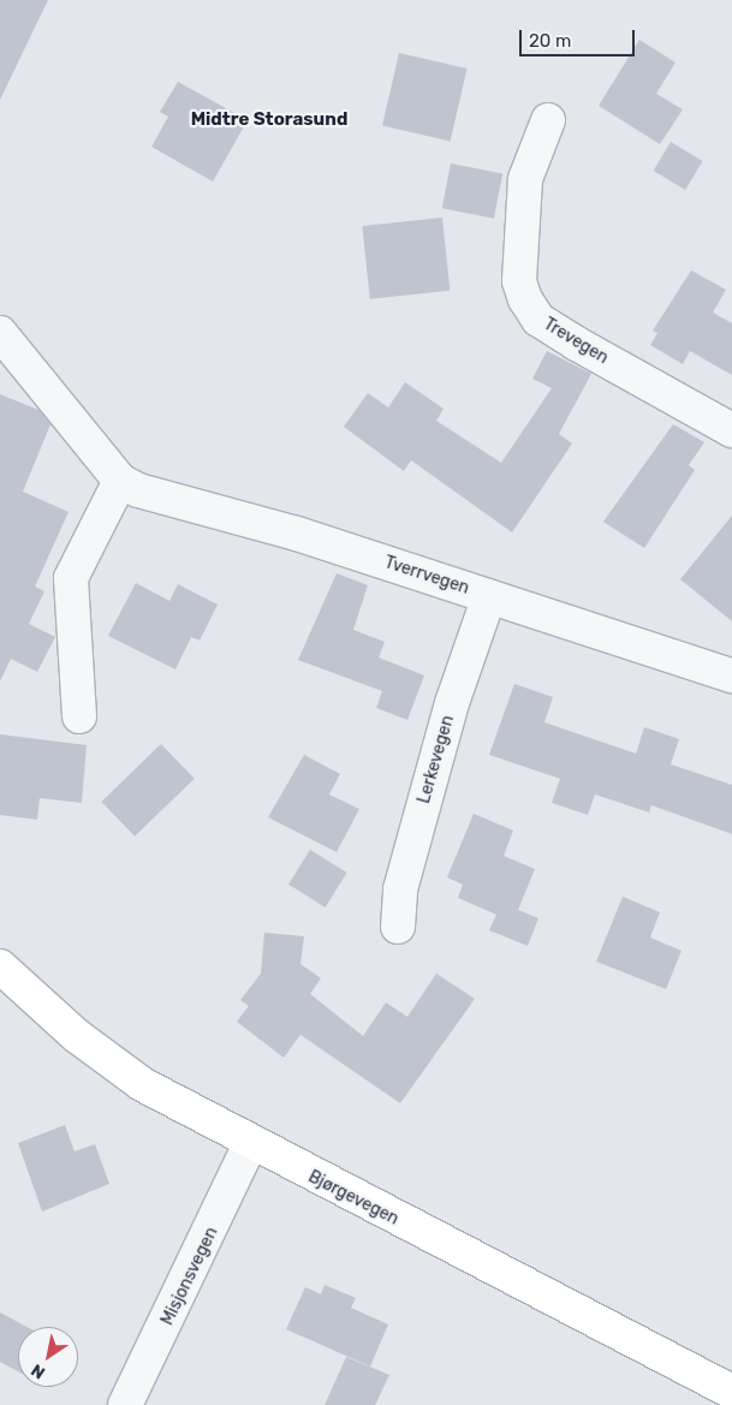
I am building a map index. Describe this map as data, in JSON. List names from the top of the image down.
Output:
{
  "streets": {
    "street": [
      "Trevegen",
      "Tverrvegen",
      "Lerkevegen",
      "Bjørgevegen",
      "Misjonsvegen"
    ]
  },
  "crossings": [
    ["Tverrvegen", "Lerkevegen"],
    ["Bjørgevegen", "Misjonsvegen"]
  ],
  "districts": ["Midtre Storasund"],
  "scale_bar": "20 m",
  "north": "bottom left"
}
